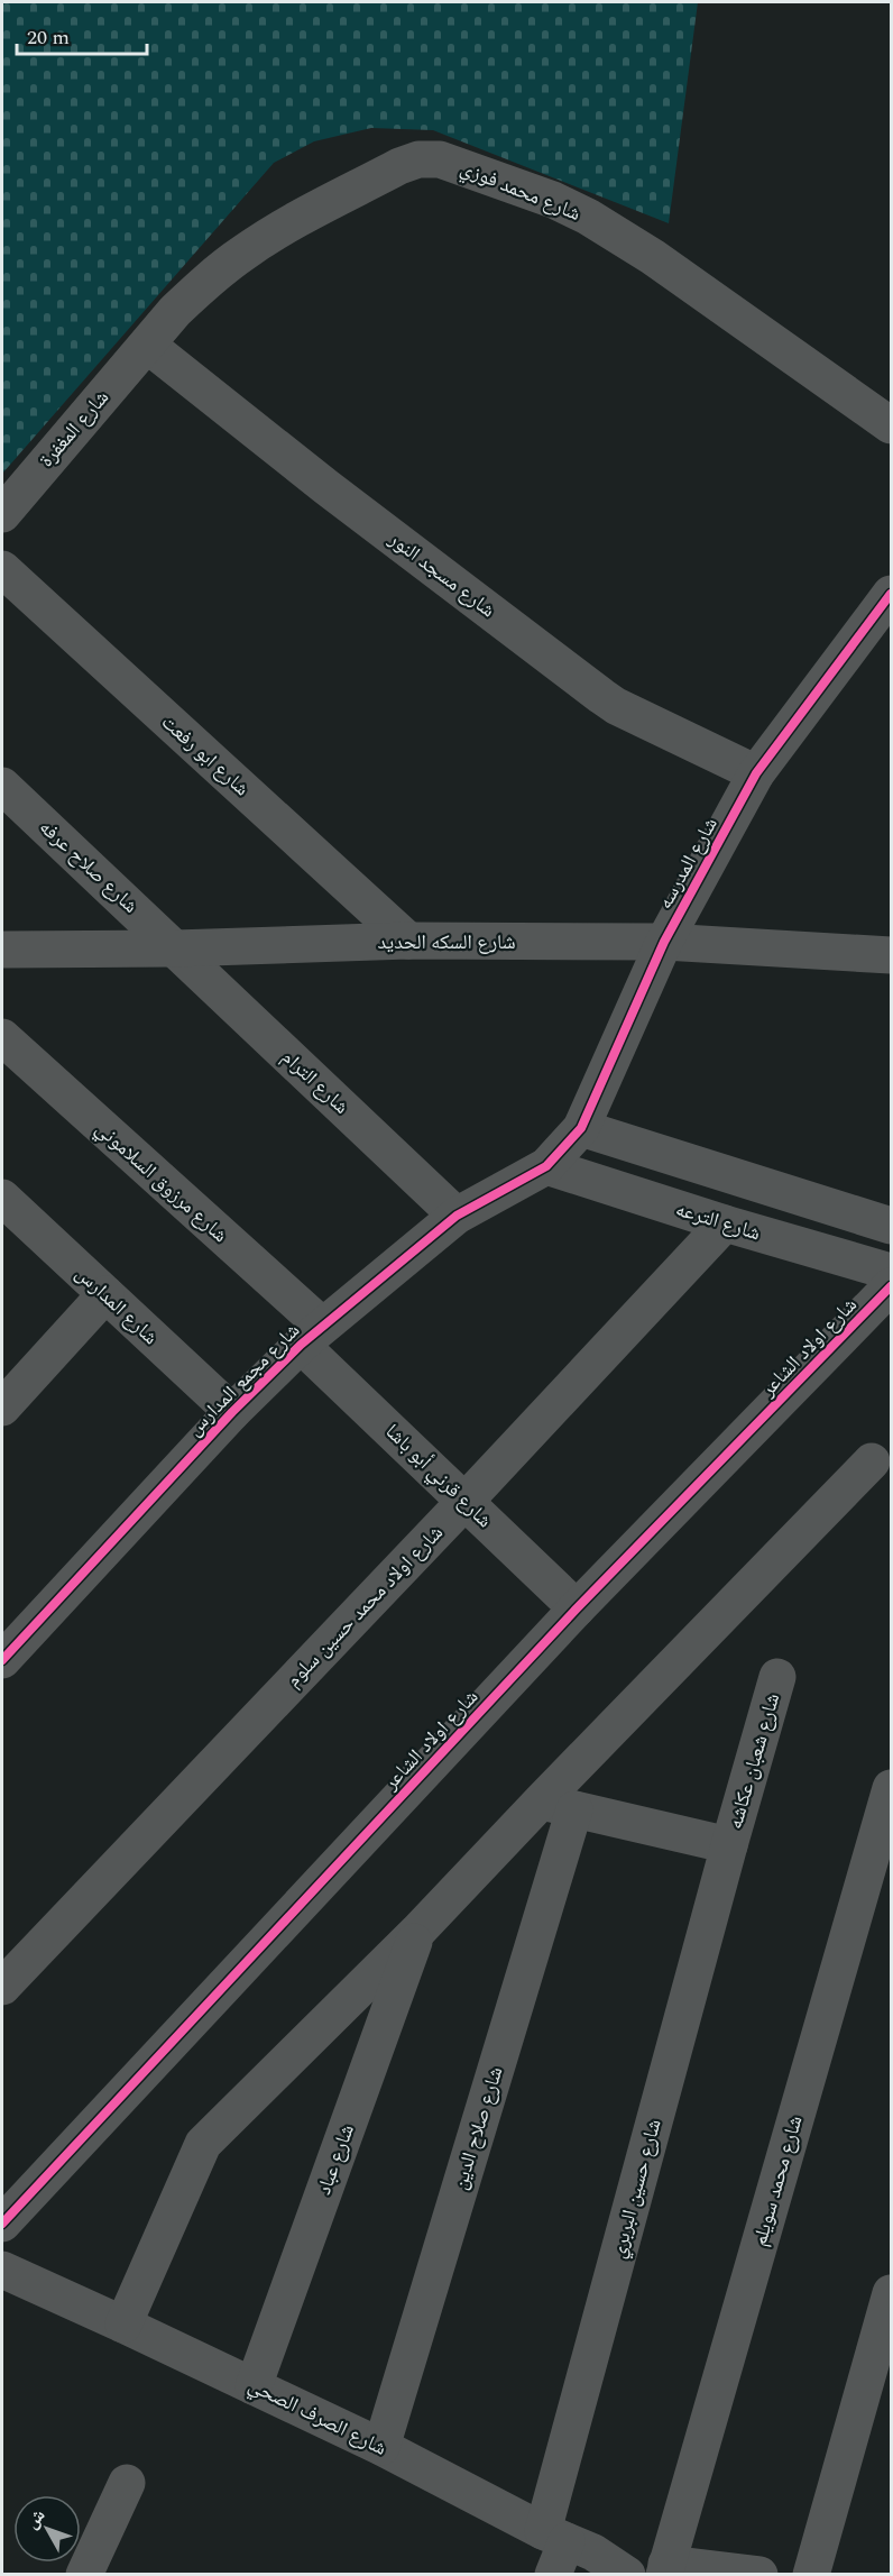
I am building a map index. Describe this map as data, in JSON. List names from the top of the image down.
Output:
{
  "streets": {
    "street": [
      "شارع محمد فوزي",
      "شارع المغفرة",
      "شارع مسجد النور",
      "شارع ابو رفعت",
      "شارع المدرسه",
      "شارع صلاح عرفه",
      "شارع السكه الحديد",
      "شارع الترام",
      "شارع مرزوق السلاموني",
      "شارع الترعه",
      "شارع المدارس",
      "شارع اولاد الشاعر",
      "شارع مجمع المدارس",
      "شارع قرني أبو باشا",
      "شارع اولاد محمد حسين سلوم",
      "شارع شعبان عكاشه",
      "شارع صلاح الدين",
      "شارع عباد",
      "شارع محمد سويلم",
      "شارع حسين البربري",
      "شارع الصرف الصحي"
    ]
  },
  "crossings": [
    ["شارع محمد فوزي", "شارع المغفرة"],
    ["شارع محمد فوزي", "شارع مسجد النور"],
    ["شارع المغفرة", "شارع مسجد النور"],
    ["شارع مسجد النور", "شارع المدرسه"],
    ["شارع ابو رفعت", "شارع السكه الحديد"],
    ["شارع المدرسه", "شارع السكه الحديد"],
    ["شارع المدرسه", "شارع الترعه"],
    ["شارع المدرسه", "شارع مجمع المدارس"],
    ["شارع صلاح عرفه", "شارع السكه الحديد"],
    ["شارع صلاح عرفه", "شارع الترام"],
    ["شارع السكه الحديد", "شارع الترام"],
    ["شارع الترام", "شارع مجمع المدارس"],
    ["شارع مرزوق السلاموني", "شارع مجمع المدارس"],
    ["شارع مرزوق السلاموني", "شارع قرني أبو باشا"],
    ["شارع الترعه", "شارع مجمع المدارس"],
    ["شارع الترعه", "شارع اولاد محمد حسين سلوم"],
    ["شارع المدارس", "شارع مجمع المدارس"],
    ["شارع اولاد الشاعر", "شارع قرني أبو باشا"],
    ["شارع مجمع المدارس", "شارع قرني أبو باشا"],
    ["شارع قرني أبو باشا", "شارع اولاد محمد حسين سلوم"],
    ["شارع شعبان عكاشه", "شارع حسين البربري"],
    ["شارع صلاح الدين", "شارع الصرف الصحي"],
    ["شارع عباد", "شارع الصرف الصحي"],
    ["شارع حسين البربري", "شارع الصرف الصحي"]
  ],
  "scale_bar": "20 m",
  "north": "top left"
}
